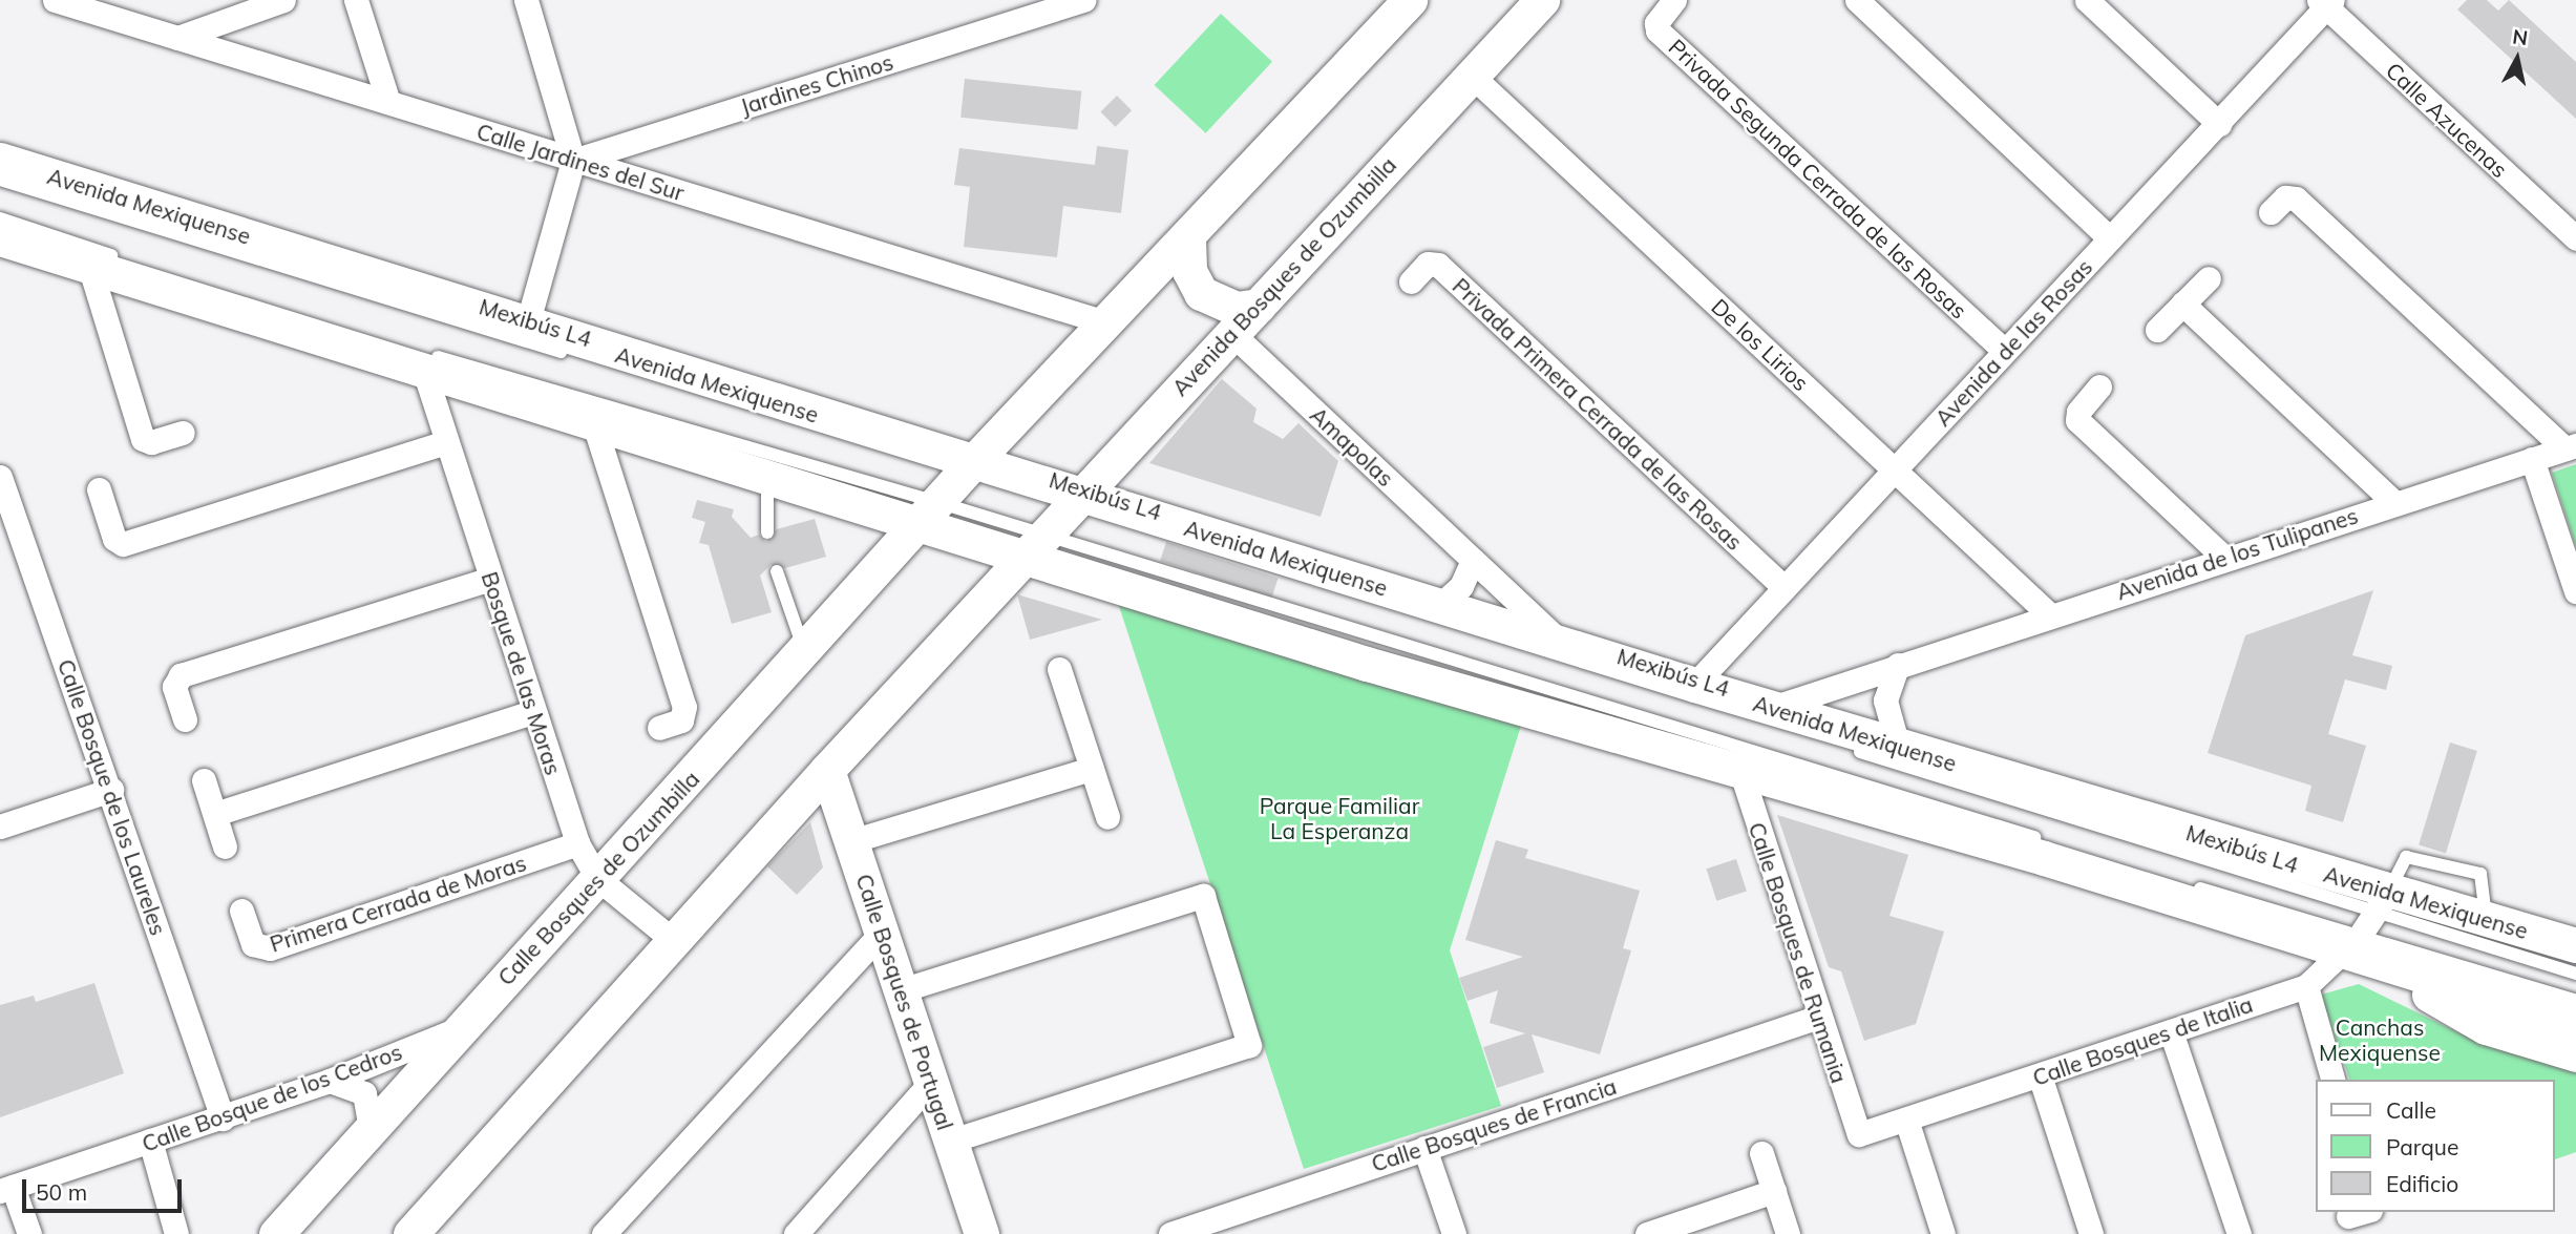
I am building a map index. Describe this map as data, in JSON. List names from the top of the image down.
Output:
{
  "streets": {
    "main road": [
      "Avenida Mexiquense",
      "Avenida Bosques de Ozumbilla",
      "Calle Bosques de Ozumbilla",
      "Calle Bosques de Portugal"
    ],
    "street": [
      "Jardines Chinos",
      "Calle Azucenas",
      "Calle Jardines del Sur",
      "Privada Segunda Cerrada de las Rosas",
      "Avenida de las Rosas",
      "De los Lirios",
      "Privada Primera Cerrada de las Rosas",
      "Amapolas",
      "Avenida de los Tulipanes",
      "Bosque de las Moras",
      "Calle Bosque de los Laureles",
      "Primera Cerrada de Moras",
      "Calle Bosques de Rumania",
      "Calle Bosques de Italia",
      "Calle Bosque de los Cedros",
      "Calle Bosques de Francia"
    ],
    "lane": ["Mexibús L4"]
  },
  "crossings": [
    ["Jardines Chinos", "Calle Jardines del Sur"],
    ["Calle Azucenas", "Avenida de las Rosas"],
    ["Privada Segunda Cerrada de las Rosas", "Avenida de las Rosas"],
    ["Avenida Mexiquense", "Avenida Bosques de Ozumbilla"],
    ["Avenida Mexiquense", "Mexibús L4"],
    ["Avenida Mexiquense", "Avenida de las Rosas"],
    ["Avenida Mexiquense", "Amapolas"],
    ["Avenida Mexiquense", "Avenida de los Tulipanes"],
    ["Avenida Mexiquense", "Calle Bosques de Italia"],
    ["Avenida Bosques de Ozumbilla", "Mexibús L4"],
    ["Avenida Bosques de Ozumbilla", "De los Lirios"],
    ["Avenida Bosques de Ozumbilla", "Amapolas"],
    ["Mexibús L4", "Calle Bosques de Italia"],
    ["Avenida de las Rosas", "De los Lirios"],
    ["Avenida de las Rosas", "Privada Primera Cerrada de las Rosas"],
    ["De los Lirios", "Avenida de los Tulipanes"],
    ["Bosque de las Moras", "Calle Bosques de Ozumbilla"],
    ["Bosque de las Moras", "Primera Cerrada de Moras"],
    ["Calle Bosque de los Laureles", "Calle Bosque de los Cedros"],
    ["Calle Bosques de Ozumbilla", "Calle Bosque de los Cedros"],
    ["Calle Bosques de Rumania", "Calle Bosques de Italia"],
    ["Calle Bosques de Rumania", "Calle Bosques de Francia"]
  ],
  "parks": ["Parque Familiar La Esperanza", "Canchas Mexiquense"],
  "legend": ["Calle", "Parque", "Edificio"],
  "scale_bar": "50 m",
  "north": "top"
}
